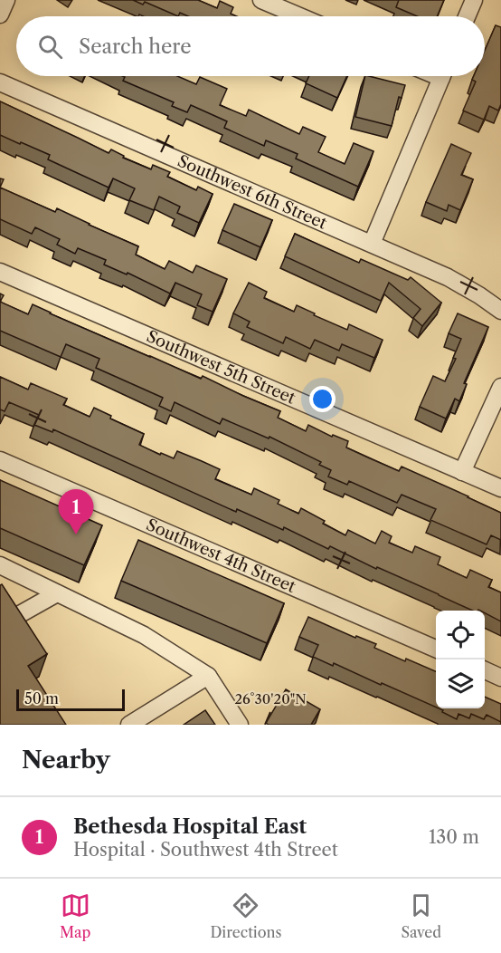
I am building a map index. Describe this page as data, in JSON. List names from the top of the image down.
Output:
{
  "streets": {
    "street": ["Southwest 6th Street", "Southwest 5th Street", "Southwest 4th Street"]
  },
  "scale_bar": "50 m",
  "page": {
    "search": "Search here",
    "pins": "1",
    "scale": "50 m",
    "heading": "Nearby",
    "list": [
      {
        "mark": "1",
        "name": "Bethesda Hospital East",
        "note": "Hospital · Southwest 4th Street",
        "value": "130 m"
      }
    ],
    "nav": ["Map", "Directions", "Saved"]
  },
  "coordinates": ["26°30'20\"N"]
}
